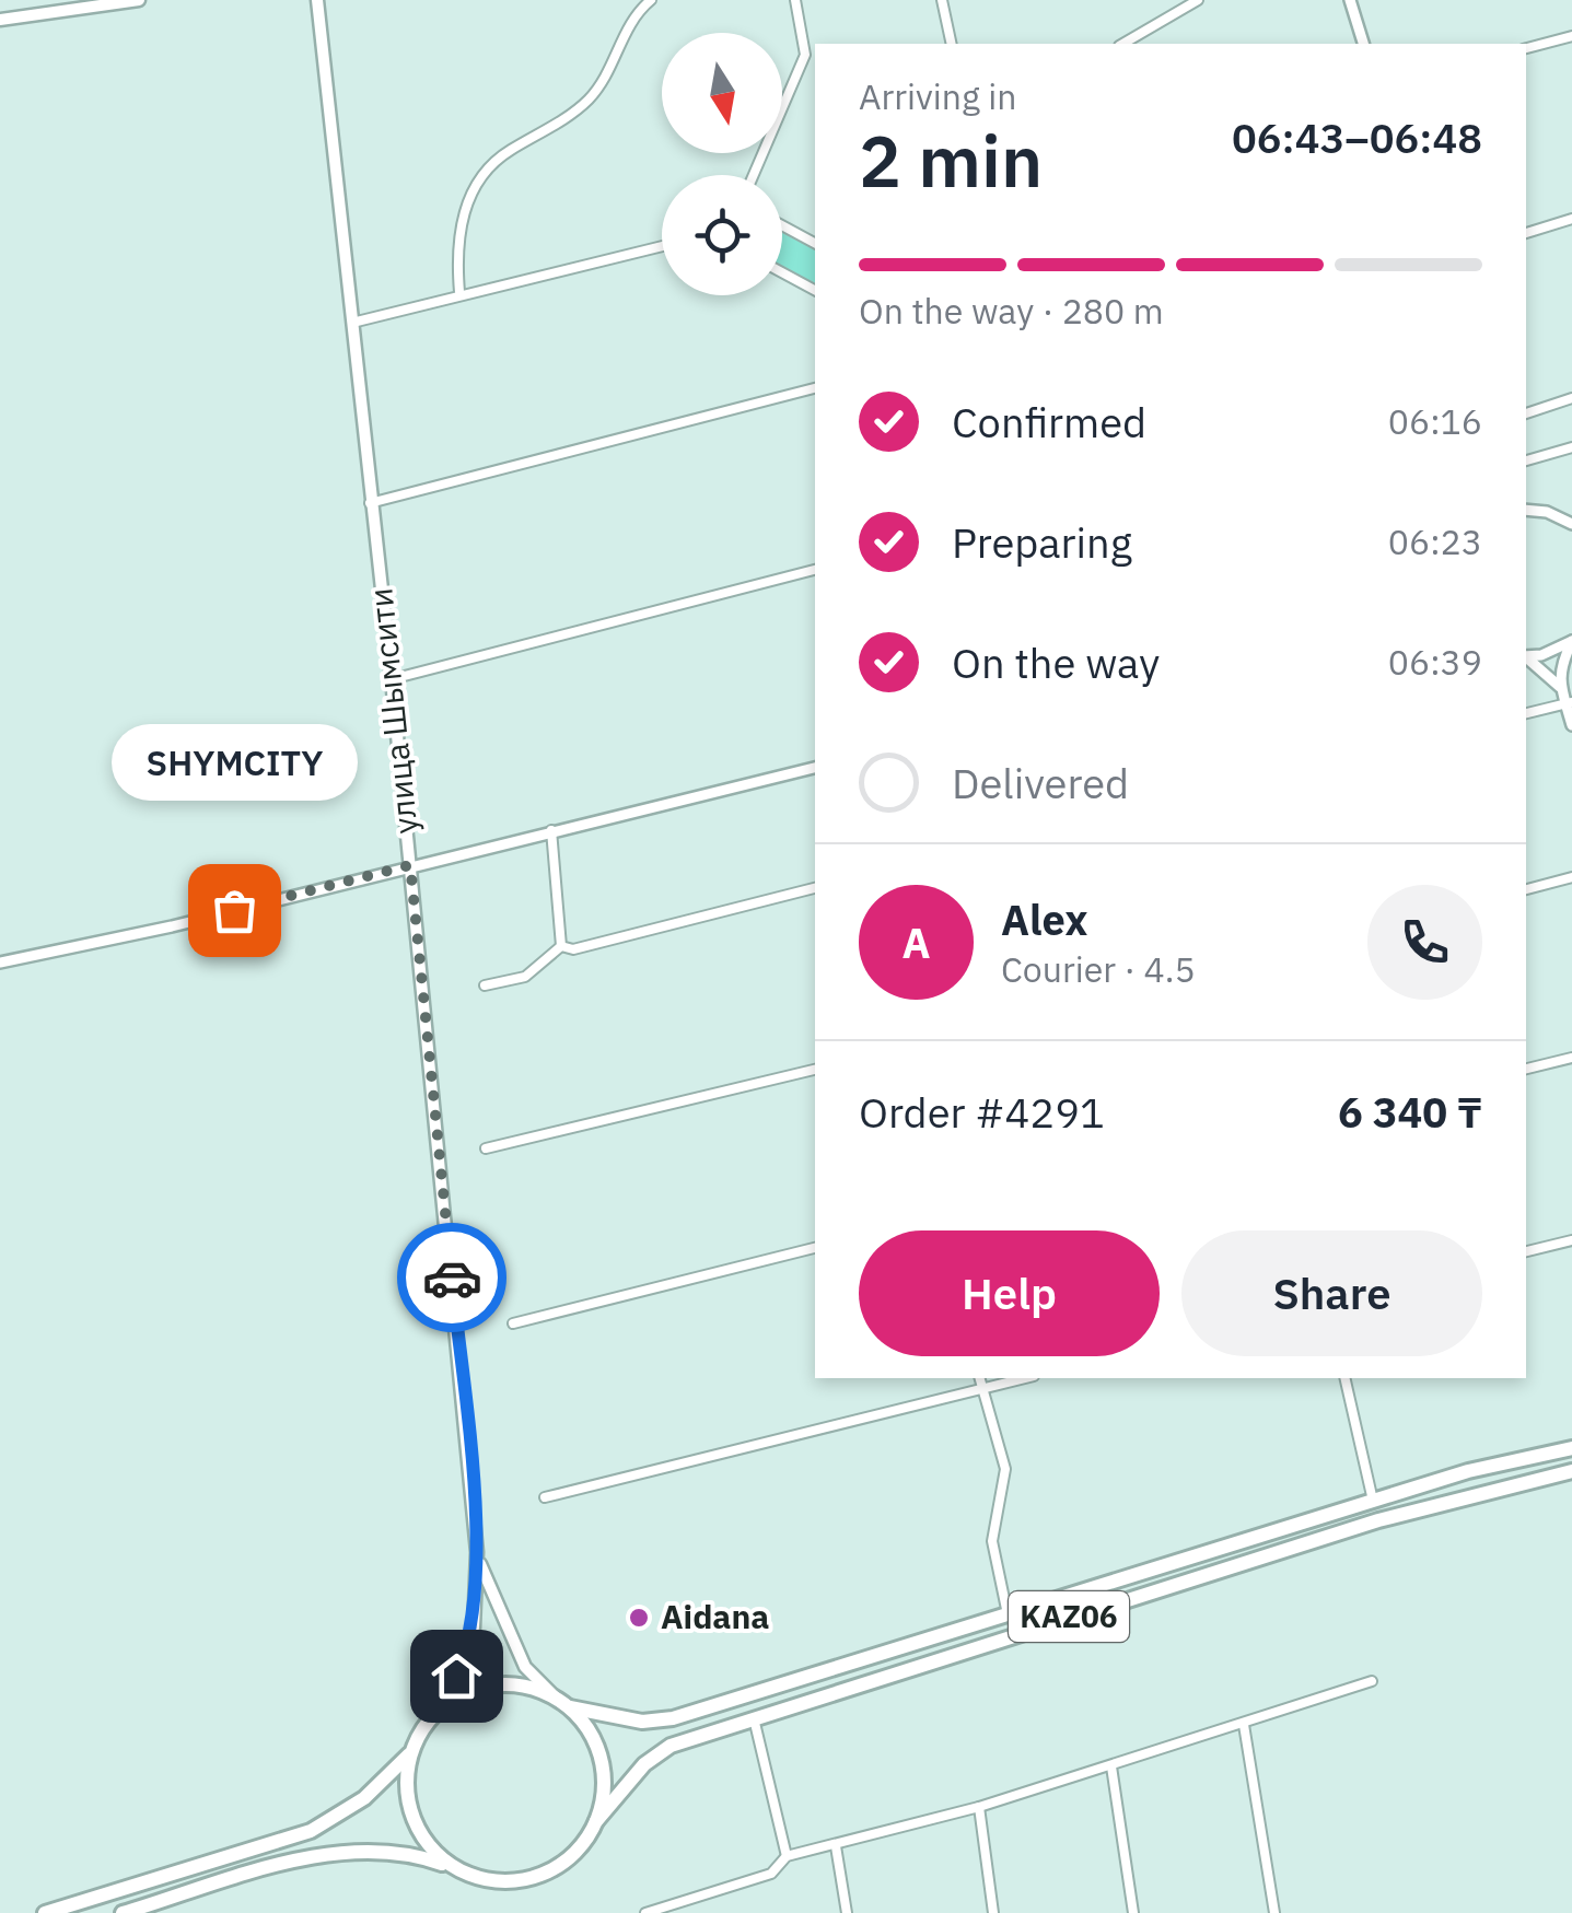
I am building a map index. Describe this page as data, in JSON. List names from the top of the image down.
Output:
{
  "streets": {
    "highway": ["KАZ06"],
    "main road": ["улица Шымсити"]
  },
  "crossings": [
    ["улица Шымсити", "KАZ06"]
  ],
  "places": ["SHYMCITY", "Aidana"],
  "north": "bottom",
  "page": {
    "heading": ["2 min", "Arriving in", "06:43–06:48"],
    "panel": [
      "Alex",
      "Courier · 4.5",
      "Order #4291",
      "6 340 ₸"
    ],
    "bar": "On the way · 280 m",
    "list": [
      ["Confirmed", "06:16"],
      ["Preparing", "06:23"],
      ["On the way", "06:39"],
      "Delivered"
    ],
    "bubble": "SHYMCITY",
    "round": "A",
    "buttons": ["Help", "Share"]
  }
}
